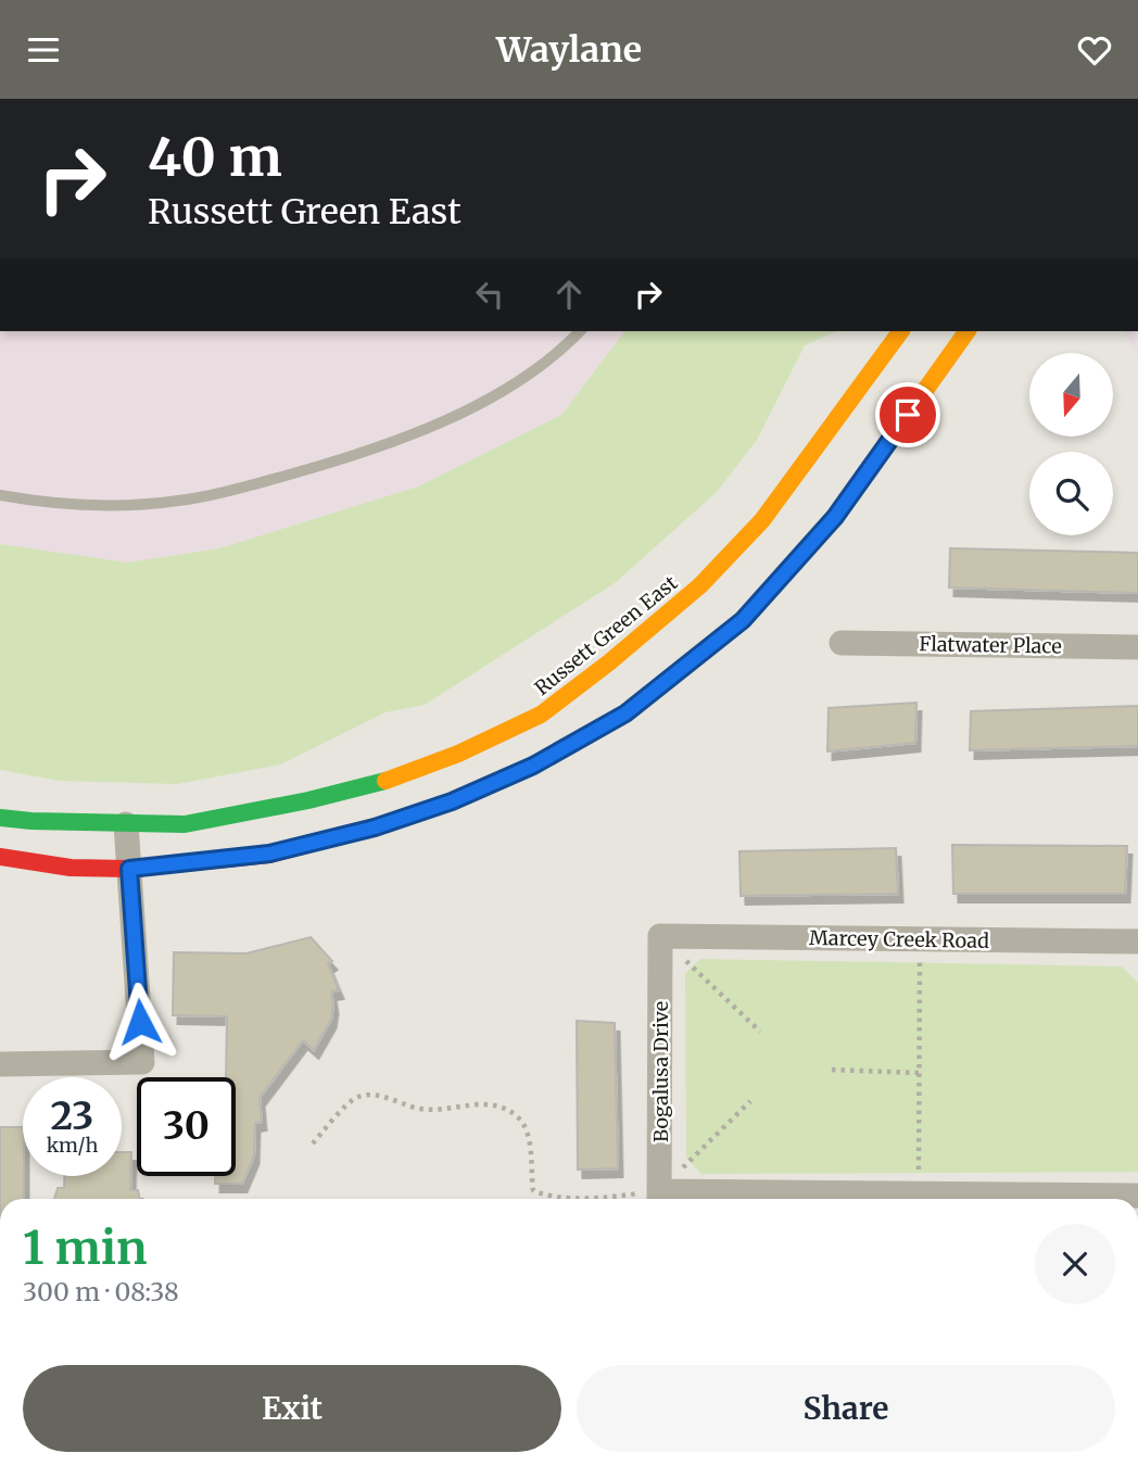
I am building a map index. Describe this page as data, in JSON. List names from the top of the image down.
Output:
{
  "streets": {
    "street": [
      "Russett Green East",
      "Flatwater Place",
      "Marcey Creek Road",
      "Bogalusa Drive"
    ]
  },
  "crossings": [
    ["Marcey Creek Road", "Bogalusa Drive"]
  ],
  "north": "bottom",
  "page": {
    "header": "Waylane",
    "turn": ["40 m", "Russett Green East"],
    "speed": "23 km/h",
    "limit": "30",
    "heading": ["1 min", "300 m · 08:38"],
    "buttons": ["Exit", "Share"]
  }
}
